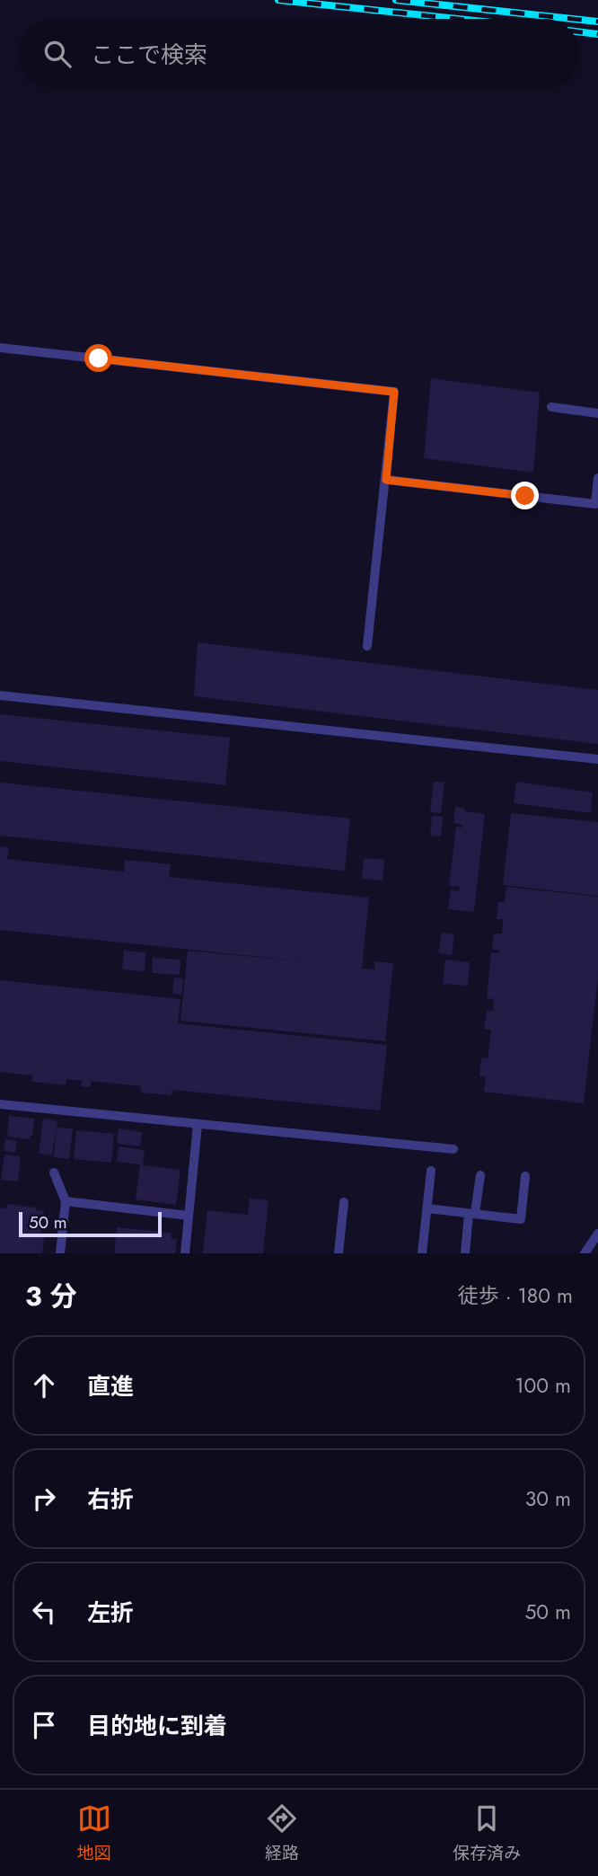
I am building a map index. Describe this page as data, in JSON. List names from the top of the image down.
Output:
{
  "scale_bar": "50 m",
  "page": {
    "search": "ここで検索",
    "scale": "50 m",
    "heading": ["3 分", "徒歩 · 180 m"],
    "list": [
      ["直進", "100 m"],
      ["右折", "30 m"],
      ["左折", "50 m"],
      "目的地に到着"
    ],
    "nav": ["地図", "経路", "保存済み"]
  }
}
